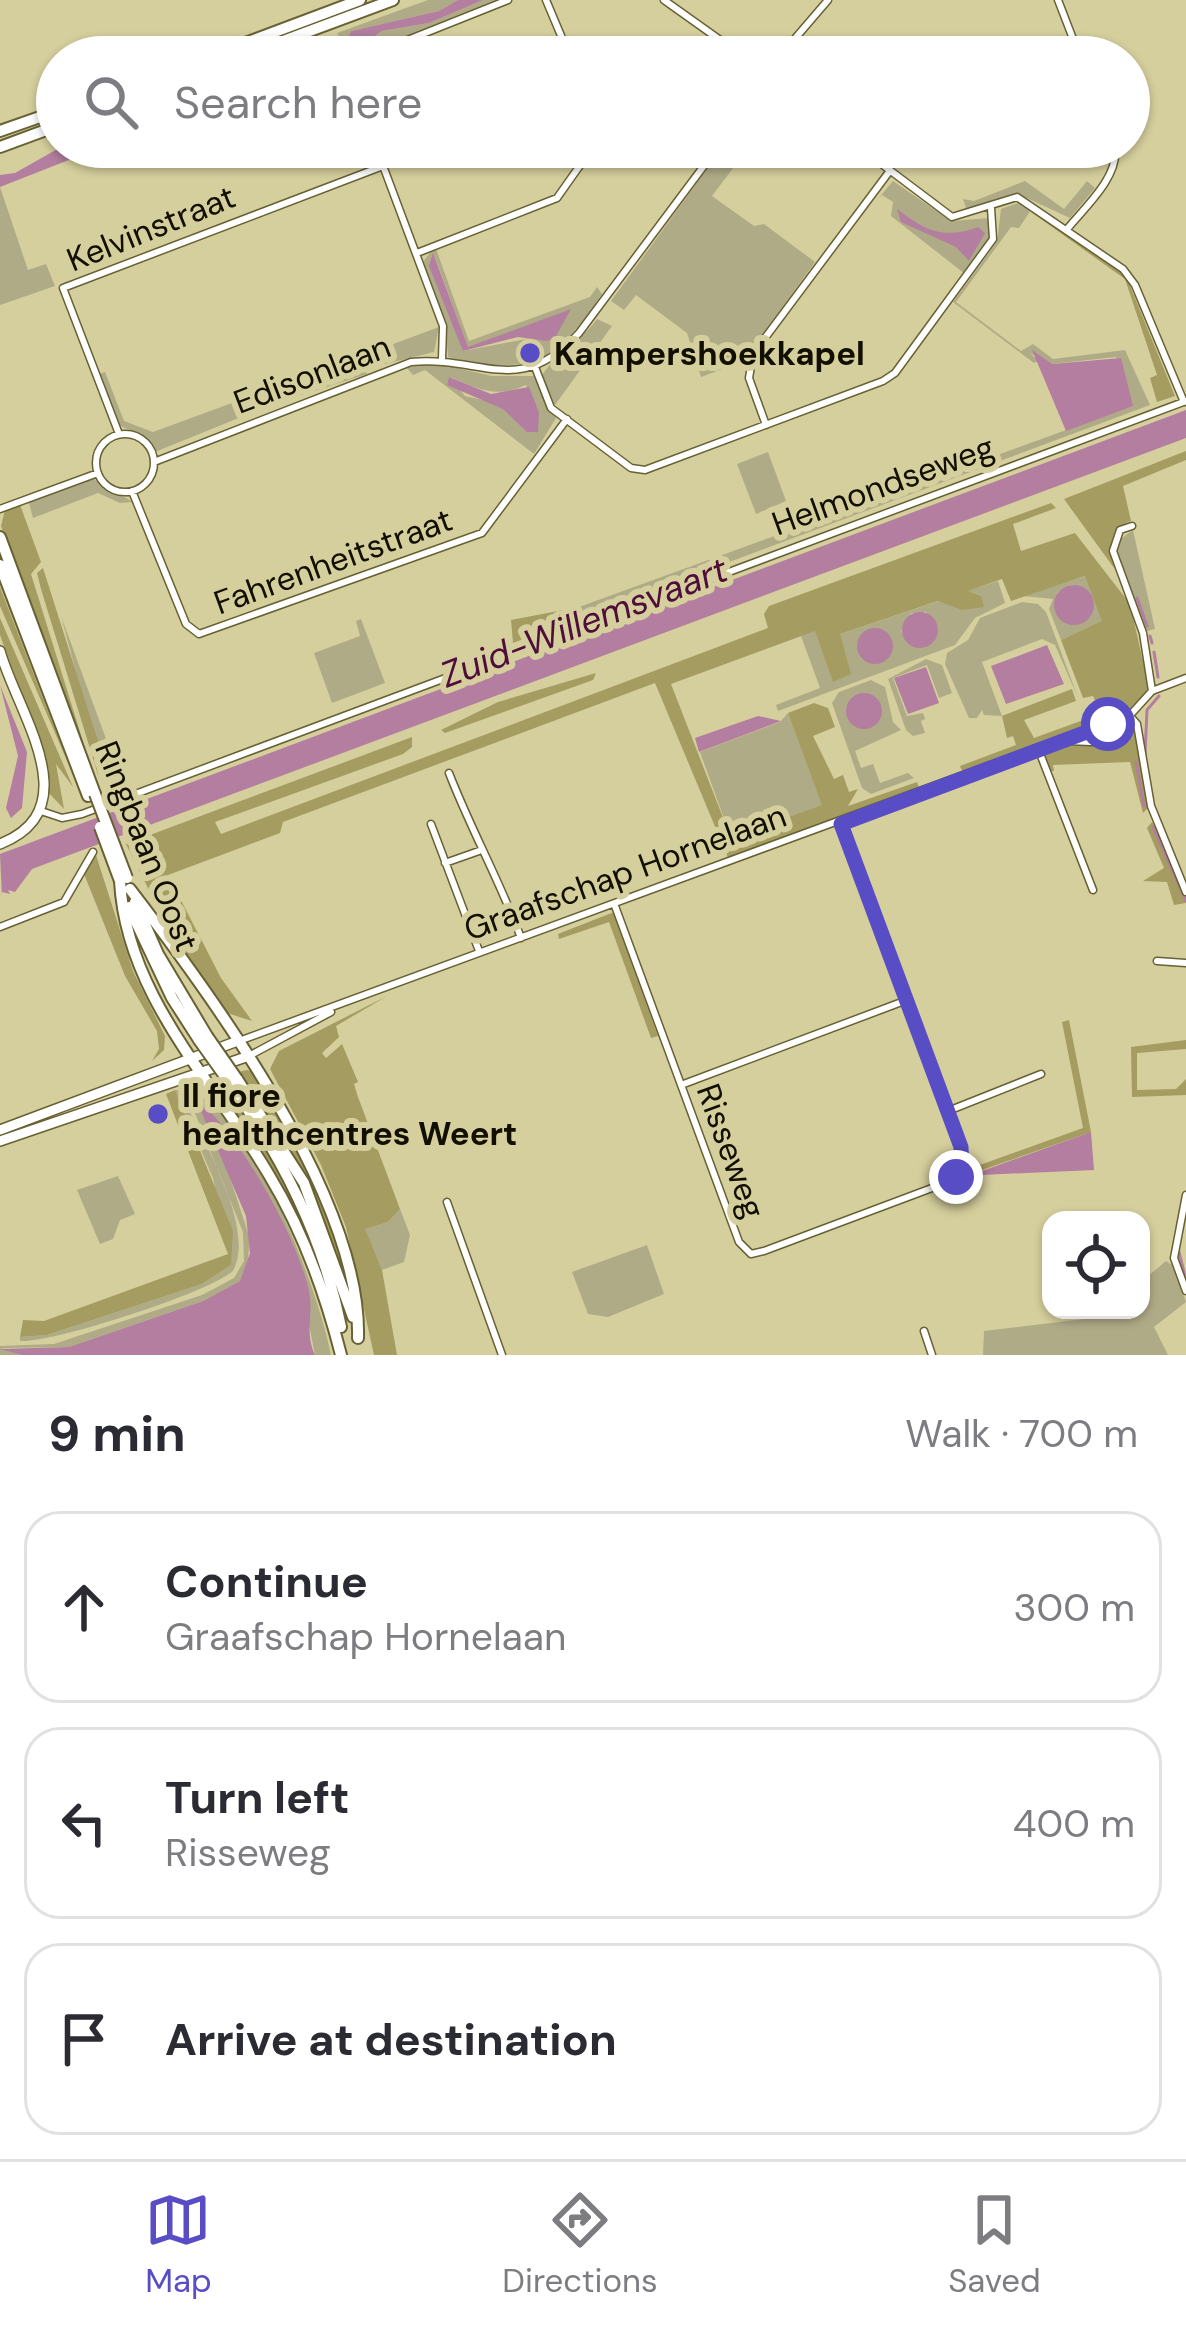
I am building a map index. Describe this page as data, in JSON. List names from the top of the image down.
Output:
{
  "streets": {
    "main road": ["Ringbaan Oost"],
    "street": [
      "Kelvinstraat",
      "Edisonlaan",
      "Helmondseweg",
      "Fahrenheitstraat",
      "Graafschap Hornelaan",
      "Risseweg"
    ]
  },
  "crossings": [
    ["Kelvinstraat", "Edisonlaan"],
    ["Kelvinstraat", "Fahrenheitstraat"],
    ["Edisonlaan", "Fahrenheitstraat"],
    ["Graafschap Hornelaan", "Risseweg"]
  ],
  "water": ["Zuid-Willemsvaart"],
  "places": ["Kampershoekkapel", "Il fiore healthcentres Weert"],
  "page": {
    "search": "Search here",
    "heading": ["9 min", "Walk · 700 m"],
    "list": [
      ["Continue", "Graafschap Hornelaan", "300 m"],
      ["Turn left", "Risseweg", "400 m"],
      "Arrive at destination"
    ],
    "nav": ["Map", "Directions", "Saved"]
  }
}
